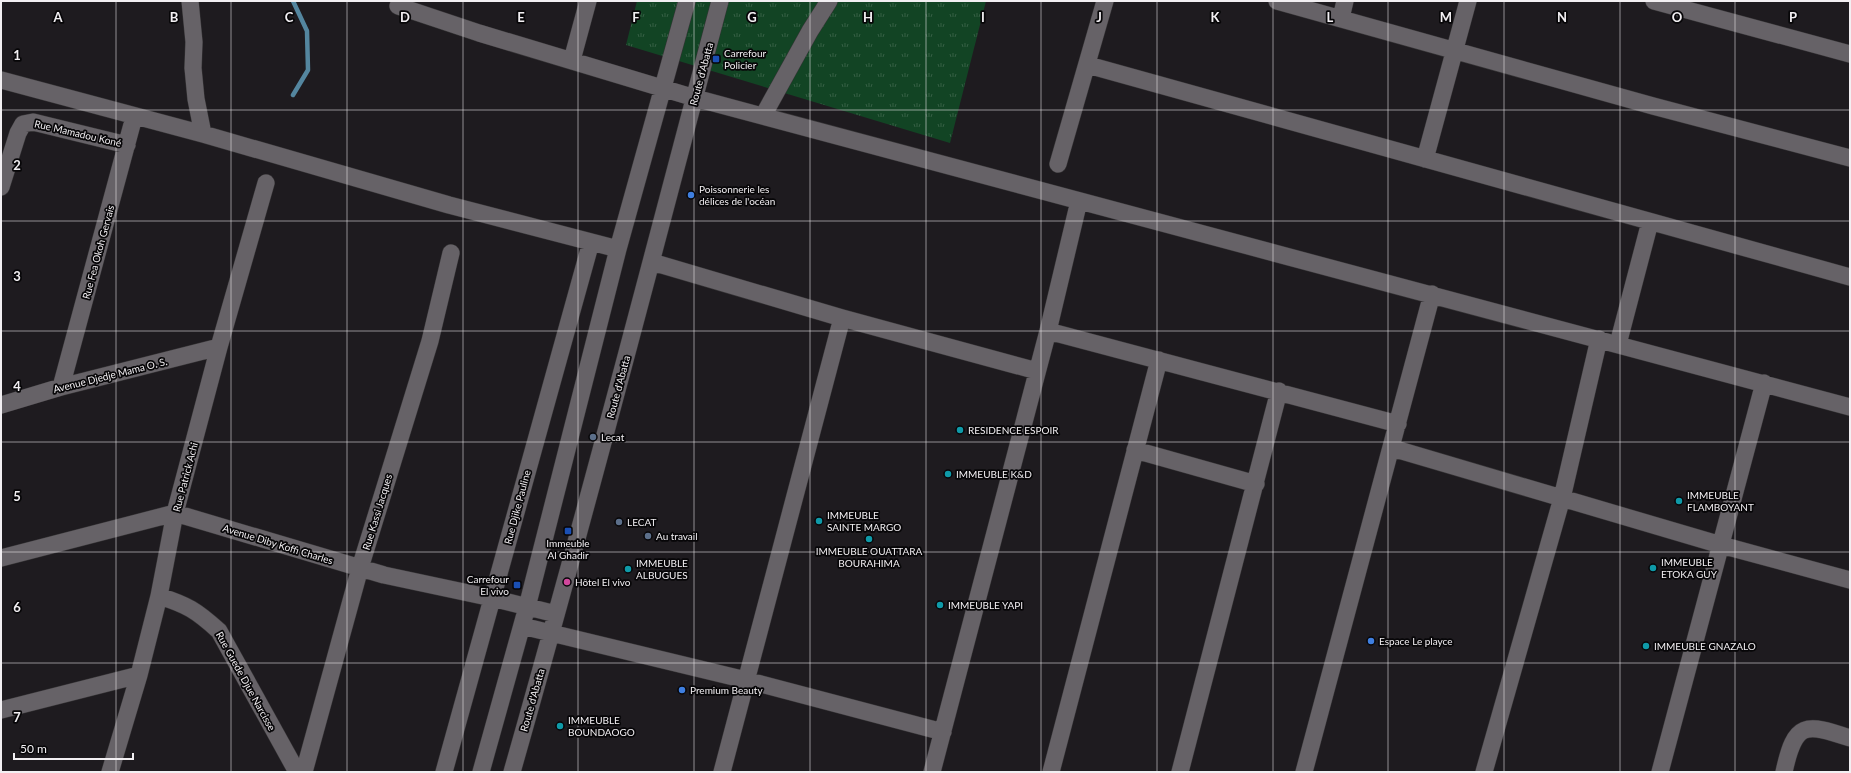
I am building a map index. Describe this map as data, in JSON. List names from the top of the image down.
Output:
{
  "streets": {
    "street": [
      "Route d'Abatta",
      "Rue Mamadou Koné",
      "Rue Fea Okoh Gervais",
      "Avenue Djedje Mama O. S.",
      "Rue Patrick Achi",
      "Rue Djike Pauline",
      "Rue Kassi Jacques",
      "Avenue Diby Koffi Charles",
      "Rue Guede Djue Narcisse"
    ]
  },
  "crossings": [
    ["Route d'Abatta", "Avenue Diby Koffi Charles"],
    ["Rue Mamadou Koné", "Rue Fea Okoh Gervais"],
    ["Rue Fea Okoh Gervais", "Avenue Djedje Mama O. S."],
    ["Avenue Djedje Mama O. S.", "Rue Patrick Achi"],
    ["Rue Patrick Achi", "Avenue Diby Koffi Charles"],
    ["Rue Patrick Achi", "Rue Guede Djue Narcisse"],
    ["Rue Djike Pauline", "Avenue Diby Koffi Charles"],
    ["Rue Kassi Jacques", "Avenue Diby Koffi Charles"]
  ],
  "places": {
    "transit": ["Carrefour Policier", "Immeuble Al Ghadir", "Carrefour El vivo"],
    "other": [
      "Poissonnerie les délices de l'océan",
      "RESIDENCE ESPOIR",
      "Lecat",
      "IMMEUBLE K&D",
      "IMMEUBLE FLAMBOYANT",
      "IMMEUBLE SAINTE MARGO",
      "LECAT",
      "Au travail",
      "IMMEUBLE OUATTARA BOURAHIMA",
      "IMMEUBLE ETOKA GUY",
      "IMMEUBLE ALBUGUES",
      "Hôtel El vivo",
      "IMMEUBLE YAPI",
      "Espace Le playce",
      "IMMEUBLE GNAZALO",
      "Premium Beauty",
      "IMMEUBLE BOUNDAOGO"
    ]
  },
  "scale_bar": "50 m",
  "grid": {
    "columns": [
      "A",
      "B",
      "C",
      "D",
      "E",
      "F",
      "G",
      "H",
      "I",
      "J",
      "K",
      "L",
      "M",
      "N",
      "O",
      "P"
    ],
    "rows": [
      "1",
      "2",
      "3",
      "4",
      "5",
      "6",
      "7"
    ]
  }
}
